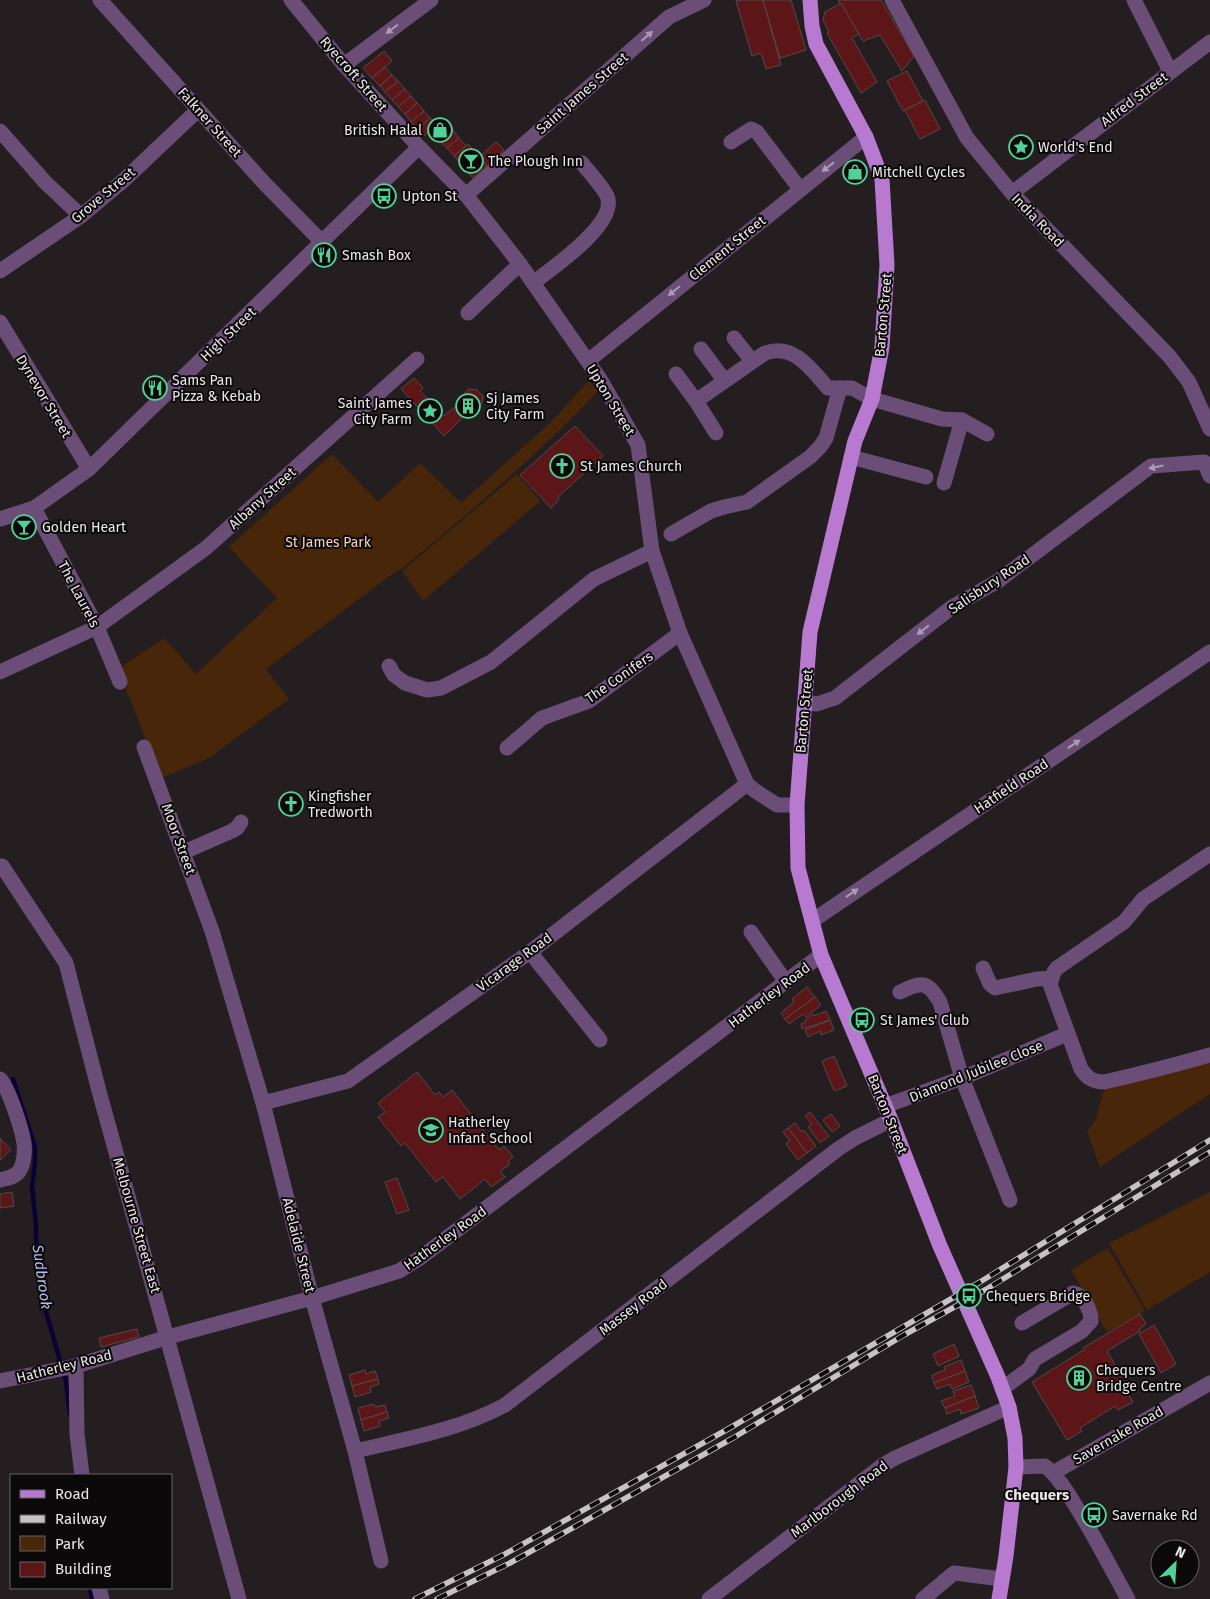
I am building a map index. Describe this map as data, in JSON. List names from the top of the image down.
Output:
{
  "streets": {
    "main road": ["Barton Street"],
    "street": [
      "Ryecroft Street",
      "Saint James Street",
      "Alfred Street",
      "Falkner Street",
      "Grove Street",
      "India Road",
      "Clement Street",
      "High Street",
      "Dynevor Street",
      "Upton Street",
      "Albany Street",
      "Salisbury Road",
      "The Laurels",
      "The Conifers",
      "Hatfield Road",
      "Moor Street",
      "Vicarage Road",
      "Hatherley Road",
      "Diamond Jubilee Close",
      "Melbourne Street East",
      "Adelaide Street",
      "Massey Road",
      "Savernake Road",
      "Marlborough Road"
    ]
  },
  "crossings": [
    ["Ryecroft Street", "High Street"],
    ["Ryecroft Street", "Upton Street"],
    ["Saint James Street", "Upton Street"],
    ["Alfred Street", "India Road"],
    ["Falkner Street", "Grove Street"],
    ["Falkner Street", "High Street"],
    ["Clement Street", "Barton Street"],
    ["Clement Street", "Upton Street"],
    ["Barton Street", "Salisbury Road"],
    ["Barton Street", "Hatfield Road"],
    ["Barton Street", "Hatherley Road"],
    ["Barton Street", "Diamond Jubilee Close"],
    ["Barton Street", "Massey Road"],
    ["Barton Street", "Marlborough Road"],
    ["High Street", "Dynevor Street"],
    ["High Street", "Upton Street"],
    ["High Street", "The Laurels"],
    ["Upton Street", "The Conifers"],
    ["Upton Street", "Vicarage Road"],
    ["Albany Street", "The Laurels"],
    ["Moor Street", "Adelaide Street"],
    ["Vicarage Road", "Adelaide Street"],
    ["Hatherley Road", "Melbourne Street East"],
    ["Hatherley Road", "Adelaide Street"],
    ["Adelaide Street", "Massey Road"]
  ],
  "one_way": [
    "Saint James Street",
    "Clement Street",
    "Salisbury Road",
    "Hatfield Road"
  ],
  "districts": ["Chequers"],
  "water": ["Sudbrook"],
  "parks": ["St James Park"],
  "places": {
    "shop": ["British Halal", "Mitchell Cycles"],
    "place": ["World's End", "Saint James City Farm"],
    "bar": ["The Plough Inn", "Golden Heart"],
    "bus stop": [
      "Upton St",
      "St James' Club",
      "Chequers Bridge",
      "Savernake Rd"
    ],
    "restaurant": ["Smash Box", "Sams Pan Pizza & Kebab"],
    "building": ["Sj James City Farm", "Chequers Bridge Centre"],
    "church": ["St James Church", "Kingfisher Tredworth"],
    "school or university": ["Hatherley Infant School"]
  },
  "legend": [
    "Road",
    "Railway",
    "Park",
    "Building"
  ],
  "north": "top right"
}
